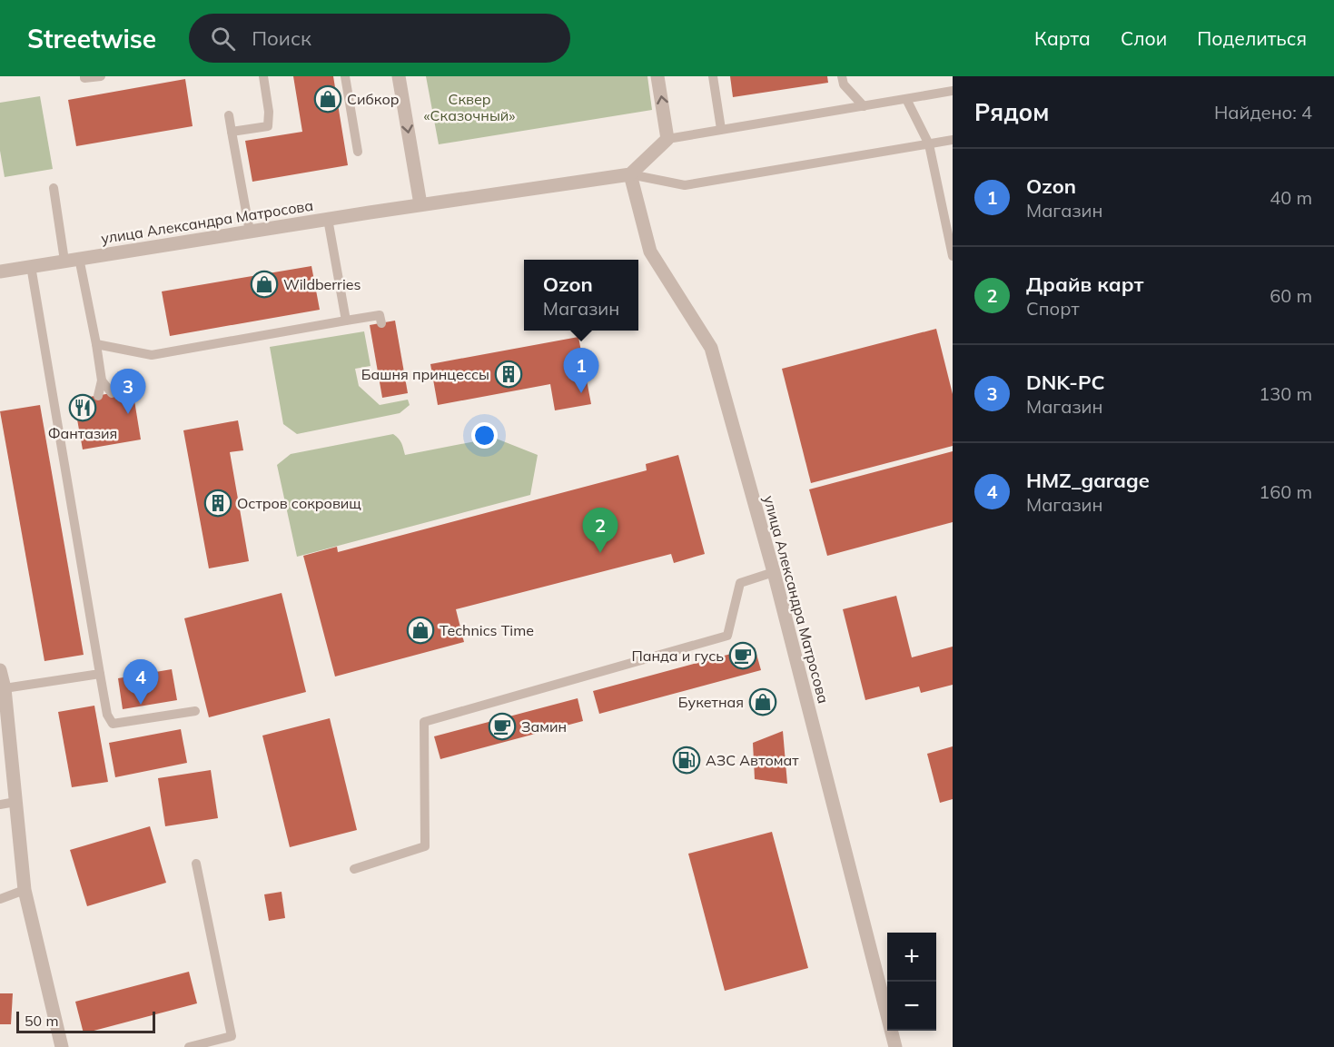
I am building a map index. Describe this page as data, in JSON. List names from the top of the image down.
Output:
{
  "streets": {
    "street": ["улица Александра Матросова"]
  },
  "parks": ["Сквер «Сказочный»"],
  "places": {
    "shop": [
      "Сибкор",
      "Wildberries",
      "Technics Time",
      "Букетная"
    ],
    "building": ["Башня принцессы", "Остров сокровищ"],
    "restaurant": ["Фантазия"],
    "cafe": ["Панда и гусь", "Замин"],
    "fuel station": ["АЗС Автомат"]
  },
  "scale_bar": "50 m",
  "page": {
    "header": "Streetwise",
    "search": "Поиск",
    "nav": ["Карта", "Слои", "Поделиться"],
    "heading": ["Рядом", "Найдено: 4"],
    "list": [
      {
        "mark": "1",
        "name": "Ozon",
        "note": "Магазин",
        "value": "40 m"
      },
      {
        "mark": "2",
        "name": "Драйв карт",
        "note": "Спорт",
        "value": "60 m"
      },
      {
        "mark": "3",
        "name": "DNK-PC",
        "note": "Магазин",
        "value": "130 m"
      },
      {
        "mark": "4",
        "name": "HMZ_garage",
        "note": "Магазин",
        "value": "160 m"
      }
    ],
    "popup": ["Ozon", "Магазин"],
    "pins": [
      "1",
      "3",
      "2",
      "4"
    ],
    "map_buttons": ["+", "−"],
    "scale": "50 m"
  }
}
